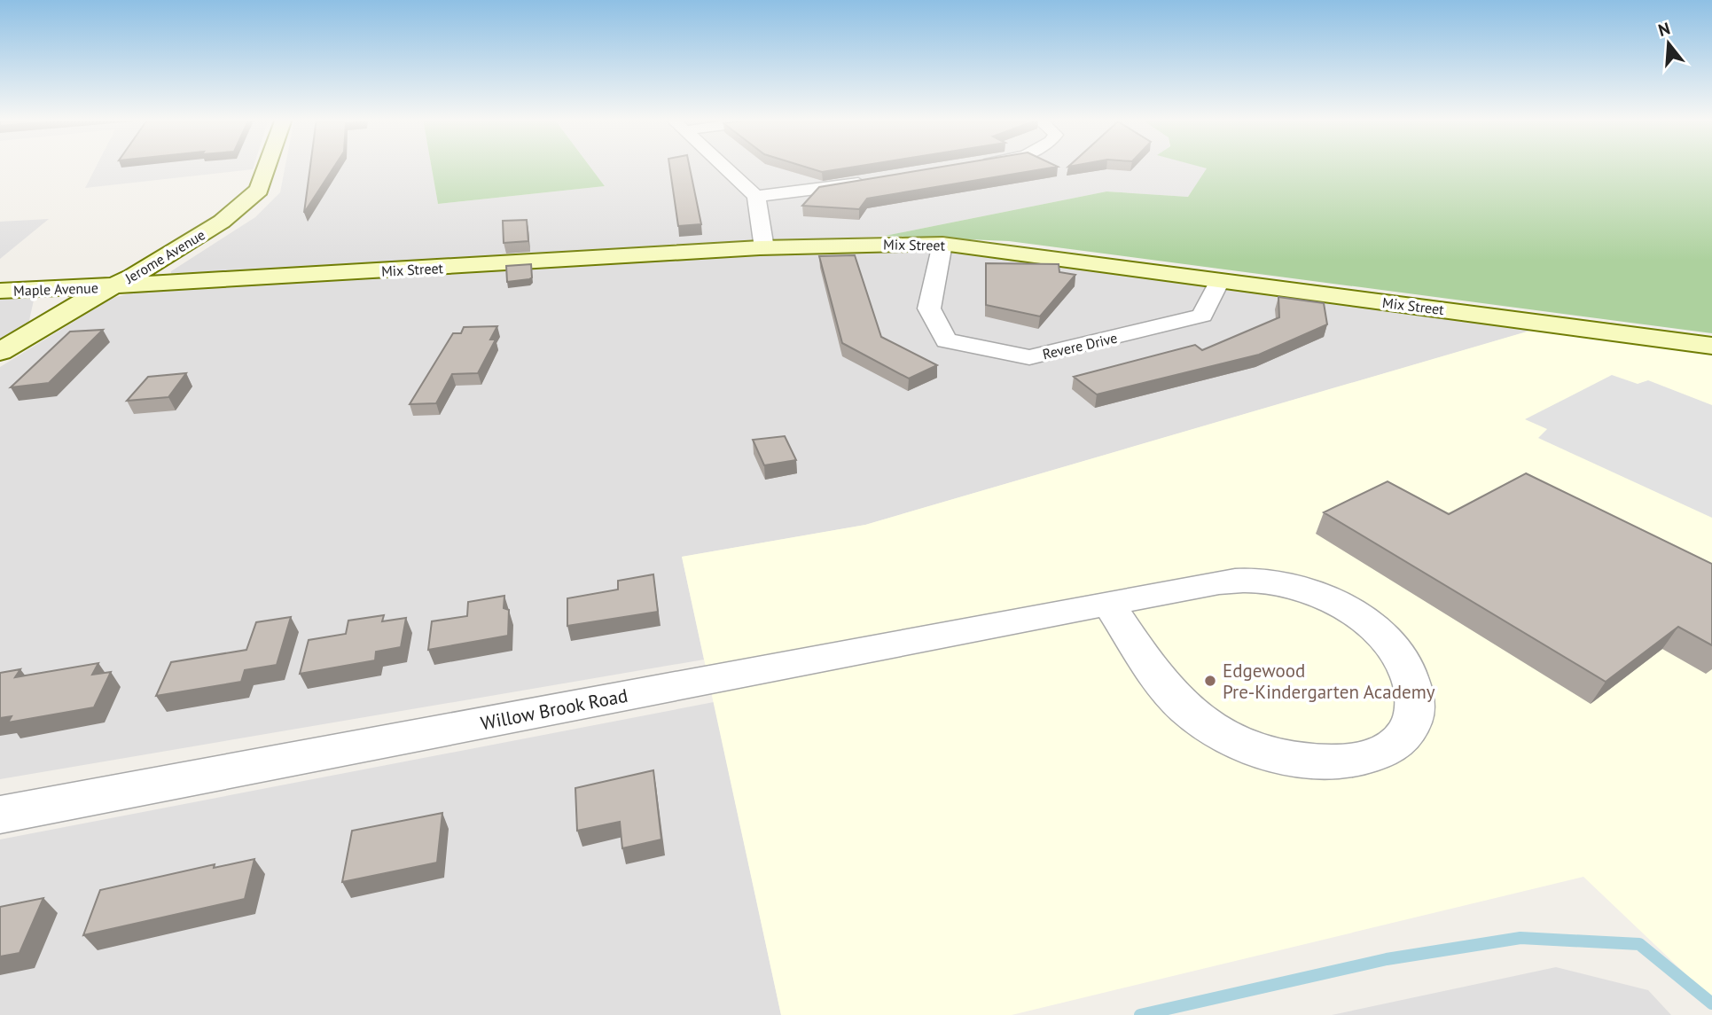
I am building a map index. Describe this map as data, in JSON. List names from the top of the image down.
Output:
{
  "streets": {
    "main road": ["Mix Street", "Jerome Avenue", "Maple Avenue"],
    "street": ["Revere Drive", "Willow Brook Road"]
  },
  "crossings": [
    ["Mix Street", "Jerome Avenue"],
    ["Mix Street", "Maple Avenue"],
    ["Mix Street", "Revere Drive"],
    ["Jerome Avenue", "Maple Avenue"]
  ],
  "places": ["Edgewood Pre-Kindergarten Academy"],
  "north": "top"
}
